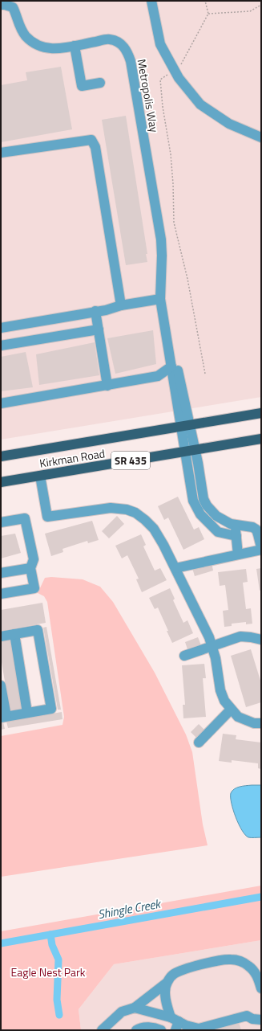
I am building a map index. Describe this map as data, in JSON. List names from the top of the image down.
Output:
{
  "streets": {
    "main road": ["Kirkman Road", "SR 435"],
    "street": ["Metropolis Way"]
  },
  "water": ["Shingle Creek"],
  "parks": ["Eagle Nest Park"]
}
